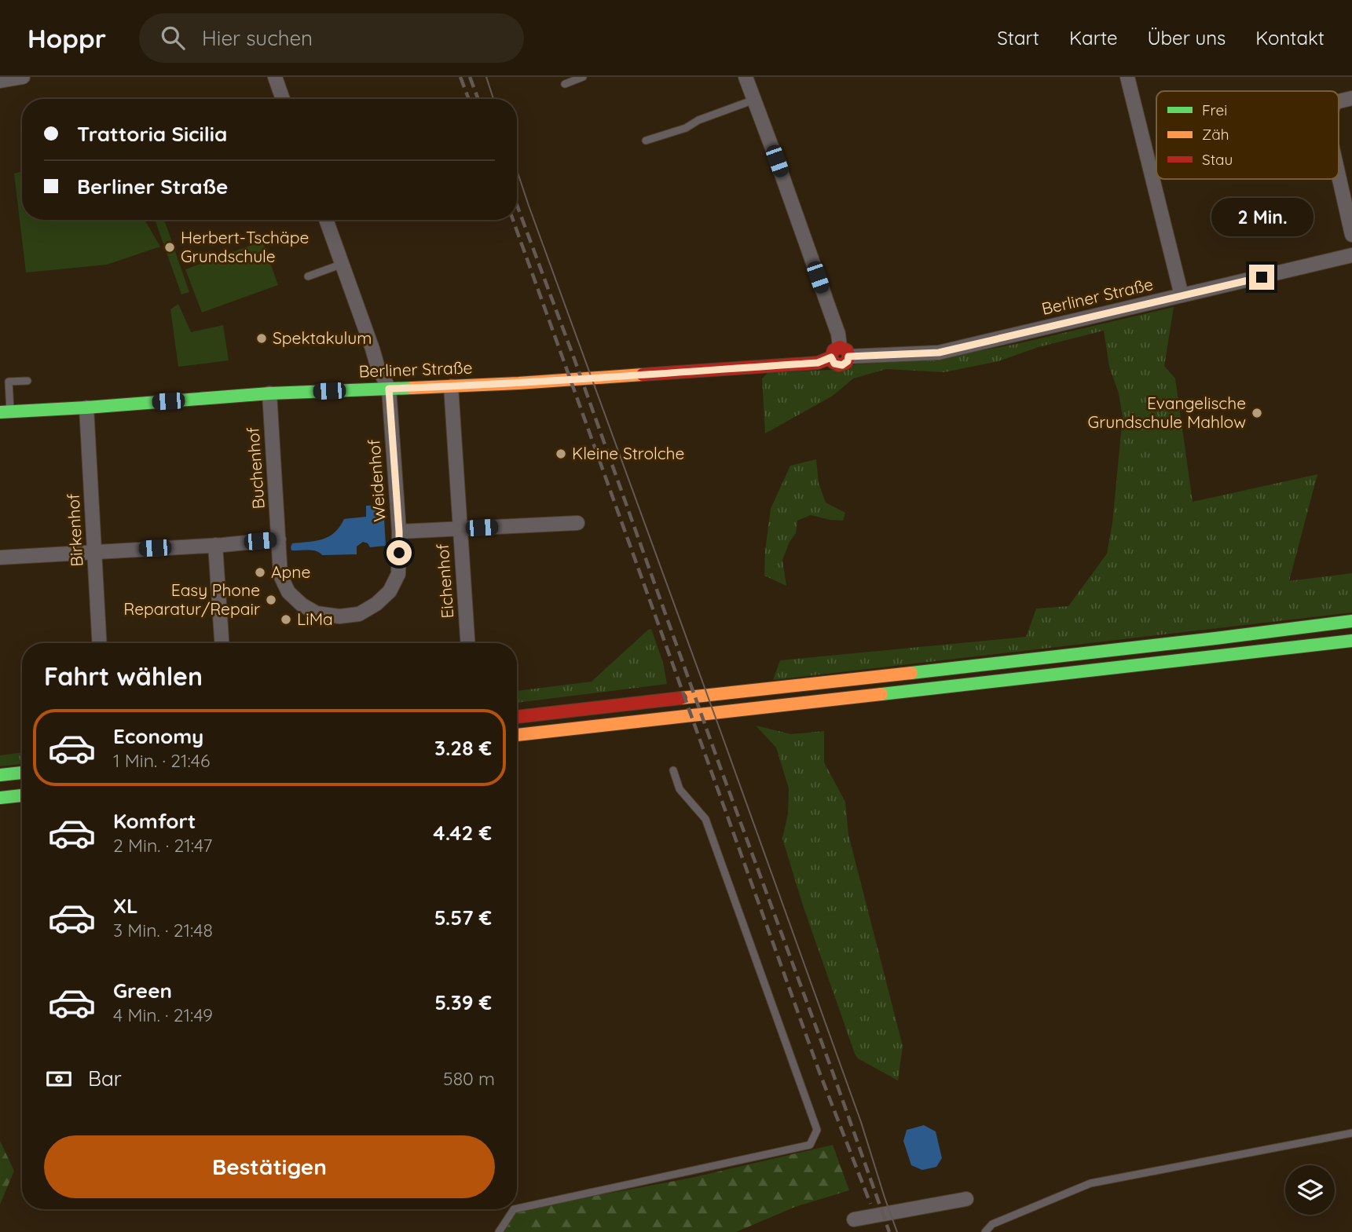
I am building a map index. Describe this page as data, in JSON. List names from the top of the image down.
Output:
{
  "streets": {
    "main road": ["Berliner Straße"],
    "street": [
      "Buchenhof",
      "Weidenhof",
      "Birkenhof",
      "Eichenhof"
    ]
  },
  "crossings": [
    ["Berliner Straße", "Buchenhof"],
    ["Berliner Straße", "Weidenhof"],
    ["Berliner Straße", "Birkenhof"],
    ["Buchenhof", "Weidenhof"],
    ["Weidenhof", "Eichenhof"]
  ],
  "places": [
    "Herbert-Tschäpe Grundschule",
    "Spektakulum",
    "Evangelische Grundschule Mahlow",
    "Kleine Strolche",
    "Apne",
    "Easy Phone Reparatur/Repair",
    "LiMa"
  ],
  "legend": ["Frei", "Zäh", "Stau"],
  "page": {
    "header": "Hoppr",
    "search": "Hier suchen",
    "nav": [
      "Start",
      "Karte",
      "Über uns",
      "Kontakt"
    ],
    "banner": ["Trattoria Sicilia", "Berliner Straße"],
    "bubble": "2 Min.",
    "heading": "Fahrt wählen",
    "list": [
      {
        "name": "Economy",
        "note": "1 Min. · 21:46",
        "value": "3.28 €"
      },
      {
        "name": "Komfort",
        "note": "2 Min. · 21:47",
        "value": "4.42 €"
      },
      {
        "name": "XL",
        "note": "3 Min. · 21:48",
        "value": "5.57 €"
      },
      {
        "name": "Green",
        "note": "4 Min. · 21:49",
        "value": "5.39 €"
      }
    ],
    "pay": ["Bar", "580 m"],
    "buttons": "Bestätigen"
  }
}
